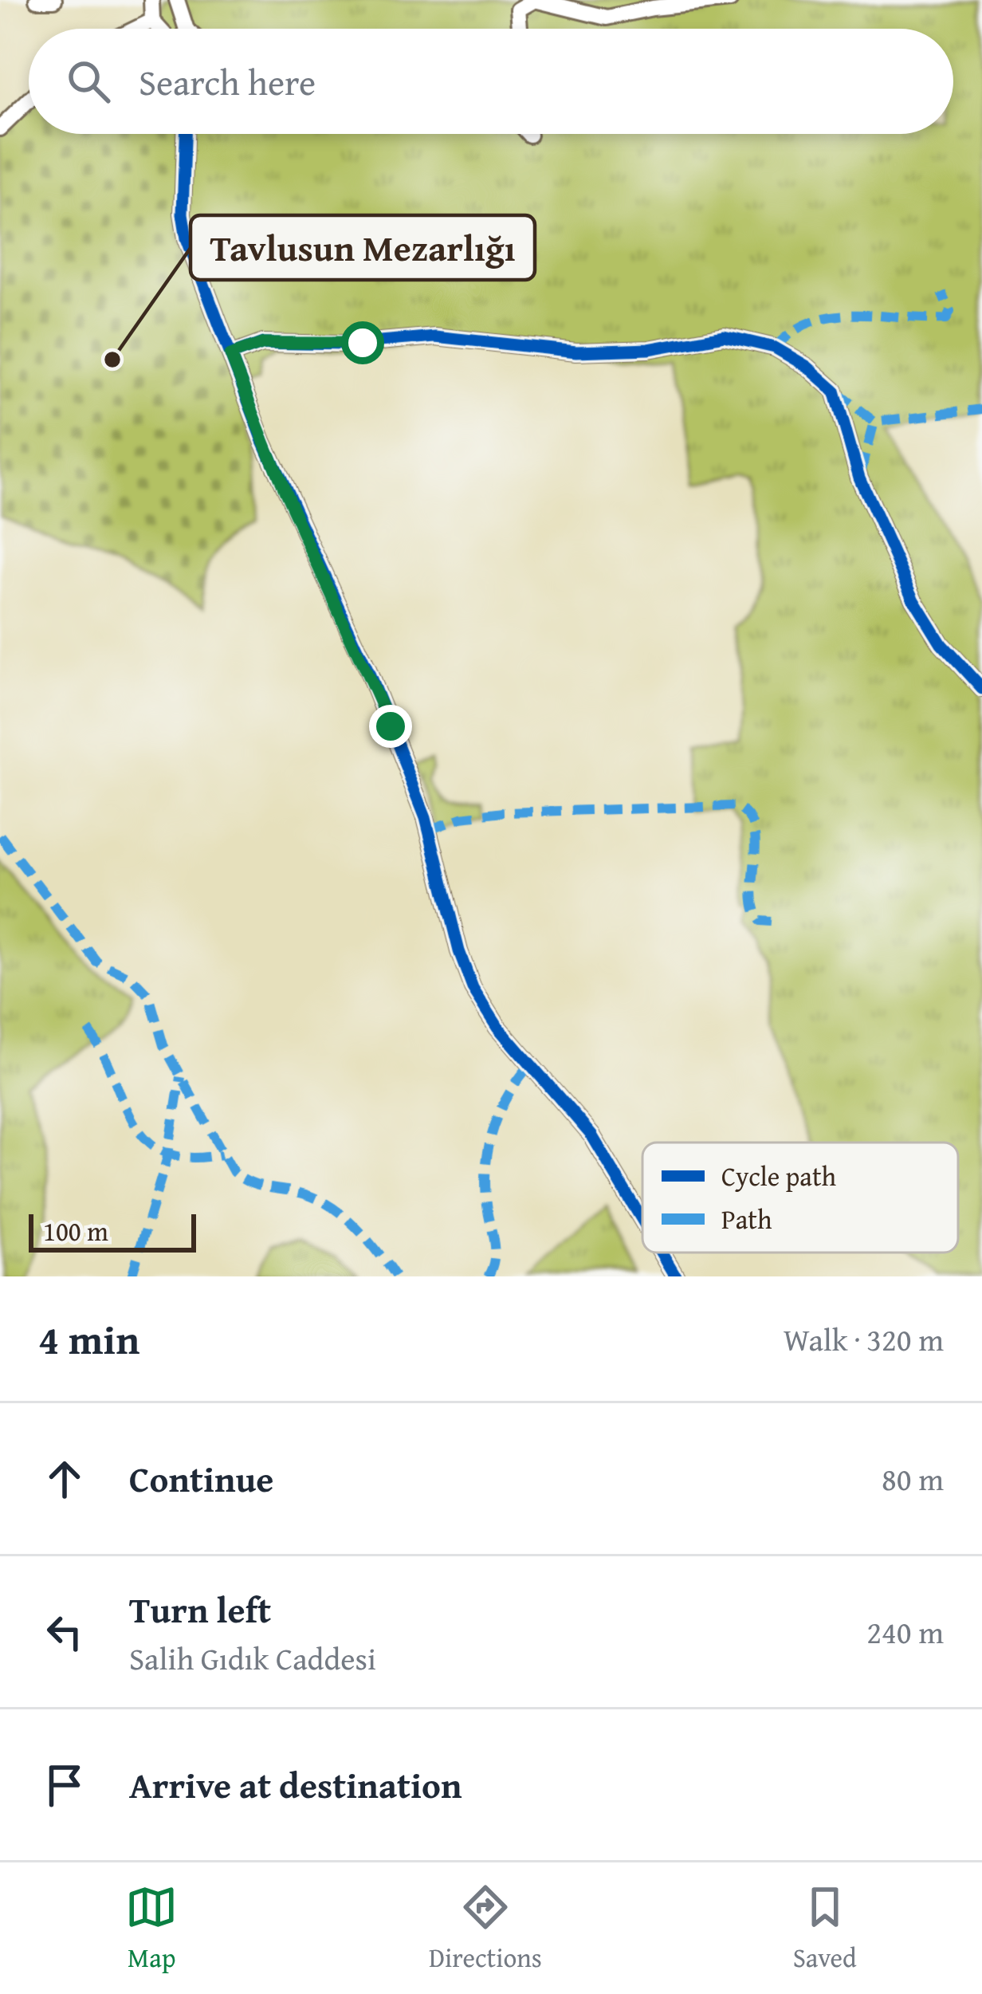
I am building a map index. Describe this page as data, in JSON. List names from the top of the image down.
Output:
{
  "places": ["Tavlusun Mezarlığı"],
  "legend": ["Cycle path", "Path"],
  "scale_bar": "100 m",
  "page": {
    "search": "Search here",
    "scale": "100 m",
    "heading": ["4 min", "Walk · 320 m"],
    "list": [
      ["Continue", "80 m"],
      ["Turn left", "Salih Gıdık Caddesi", "240 m"],
      "Arrive at destination"
    ],
    "nav": ["Map", "Directions", "Saved"]
  }
}
